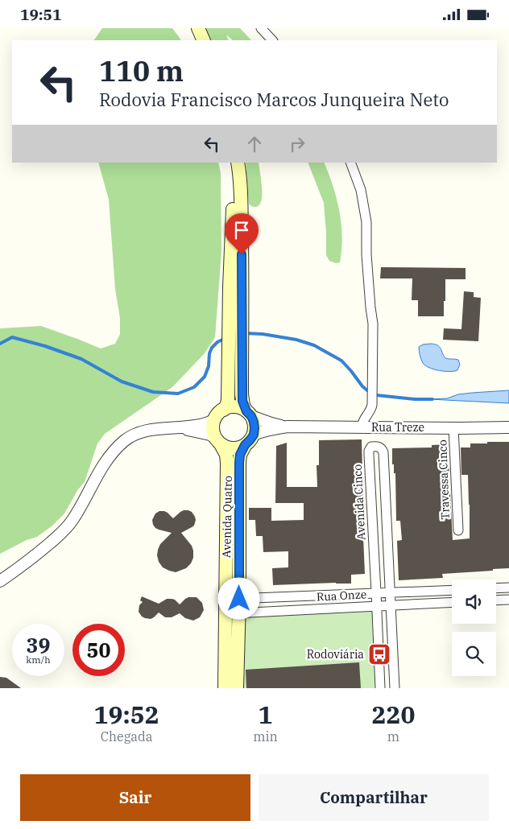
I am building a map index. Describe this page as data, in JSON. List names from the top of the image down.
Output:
{
  "streets": {
    "main road": ["Avenida Quatro"],
    "street": [
      "Rua Treze",
      "Travessa Cinco",
      "Avenida Cinco",
      "Rua Onze"
    ]
  },
  "crossings": [
    ["Rua Treze", "Travessa Cinco"],
    ["Rua Treze", "Avenida Quatro"],
    ["Avenida Cinco", "Rua Onze"],
    ["Avenida Quatro", "Rua Onze"]
  ],
  "places": {
    "bus stop": ["Rodoviária"]
  },
  "page": {
    "status": "19:51",
    "turn": ["110 m", "Rodovia Francisco Marcos Junqueira Neto"],
    "speed": "39 km/h",
    "limit": "50",
    "eta": [
      "19:52",
      "Chegada",
      "1",
      "min",
      "220",
      "m"
    ],
    "buttons": ["Sair", "Compartilhar"]
  }
}
